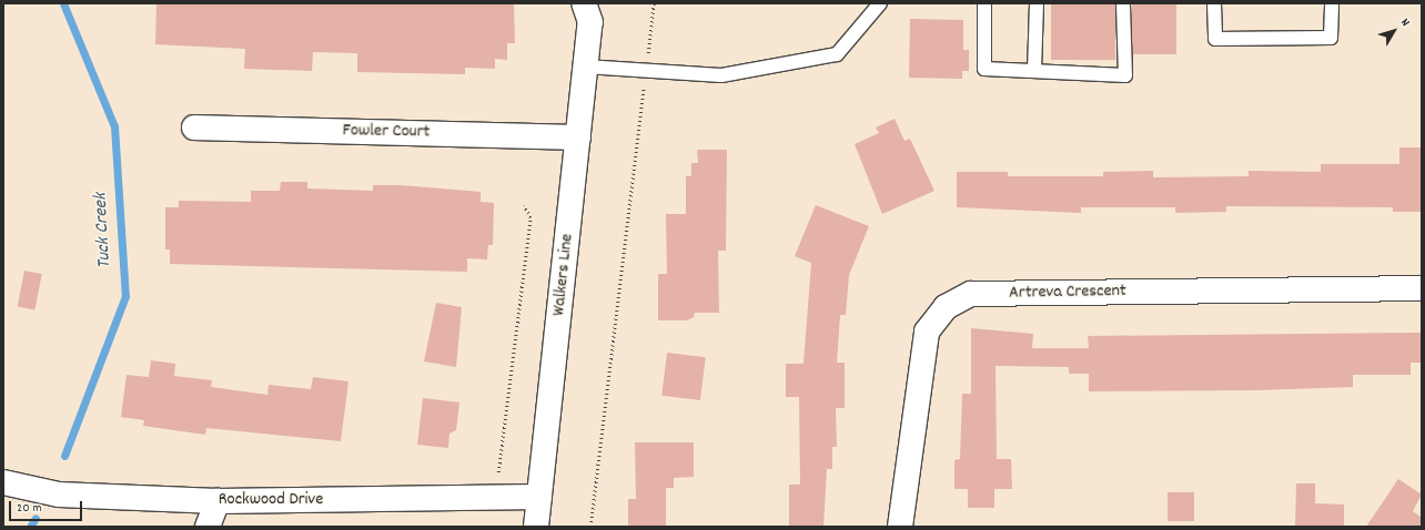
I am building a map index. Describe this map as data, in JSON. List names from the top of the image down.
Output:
{
  "streets": {
    "street": [
      "Fowler Court",
      "Walkers Line",
      "Artreva Crescent",
      "Rockwood Drive"
    ]
  },
  "crossings": [
    ["Fowler Court", "Walkers Line"],
    ["Walkers Line", "Rockwood Drive"]
  ],
  "water": ["Tuck Creek"],
  "scale_bar": "20 m",
  "north": "top right"
}
